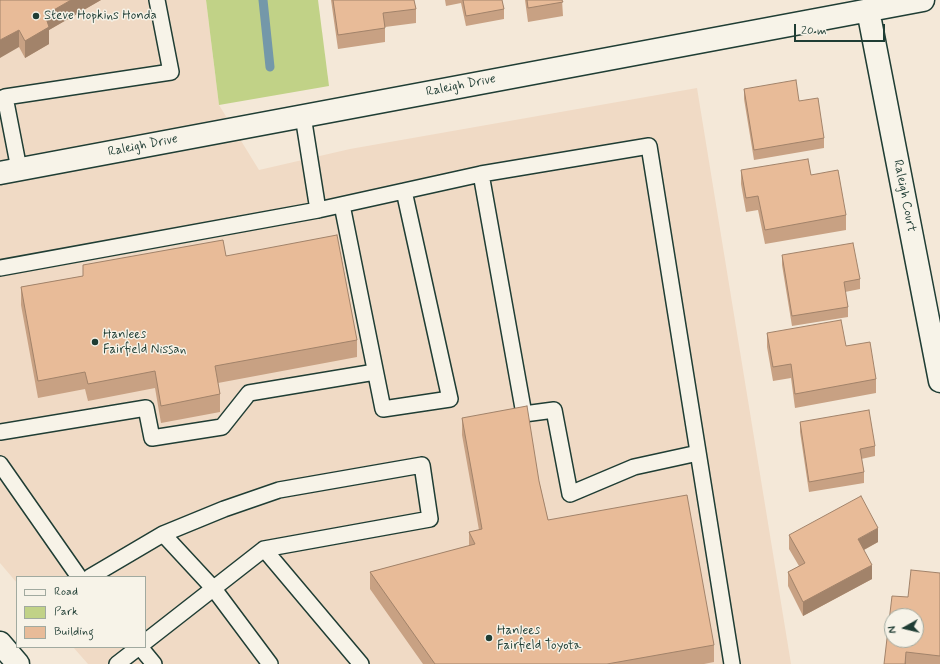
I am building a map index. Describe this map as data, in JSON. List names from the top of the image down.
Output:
{
  "streets": {
    "street": ["Raleigh Drive", "Raleigh Court"]
  },
  "crossings": [
    ["Raleigh Drive", "Raleigh Court"]
  ],
  "places": ["Steve Hopkins Honda", "Hanlees Fairfield Nissan", "Hanlees Fairfield Toyota"],
  "legend": ["Road", "Park", "Building"],
  "scale_bar": "20 m",
  "north": "left"
}
